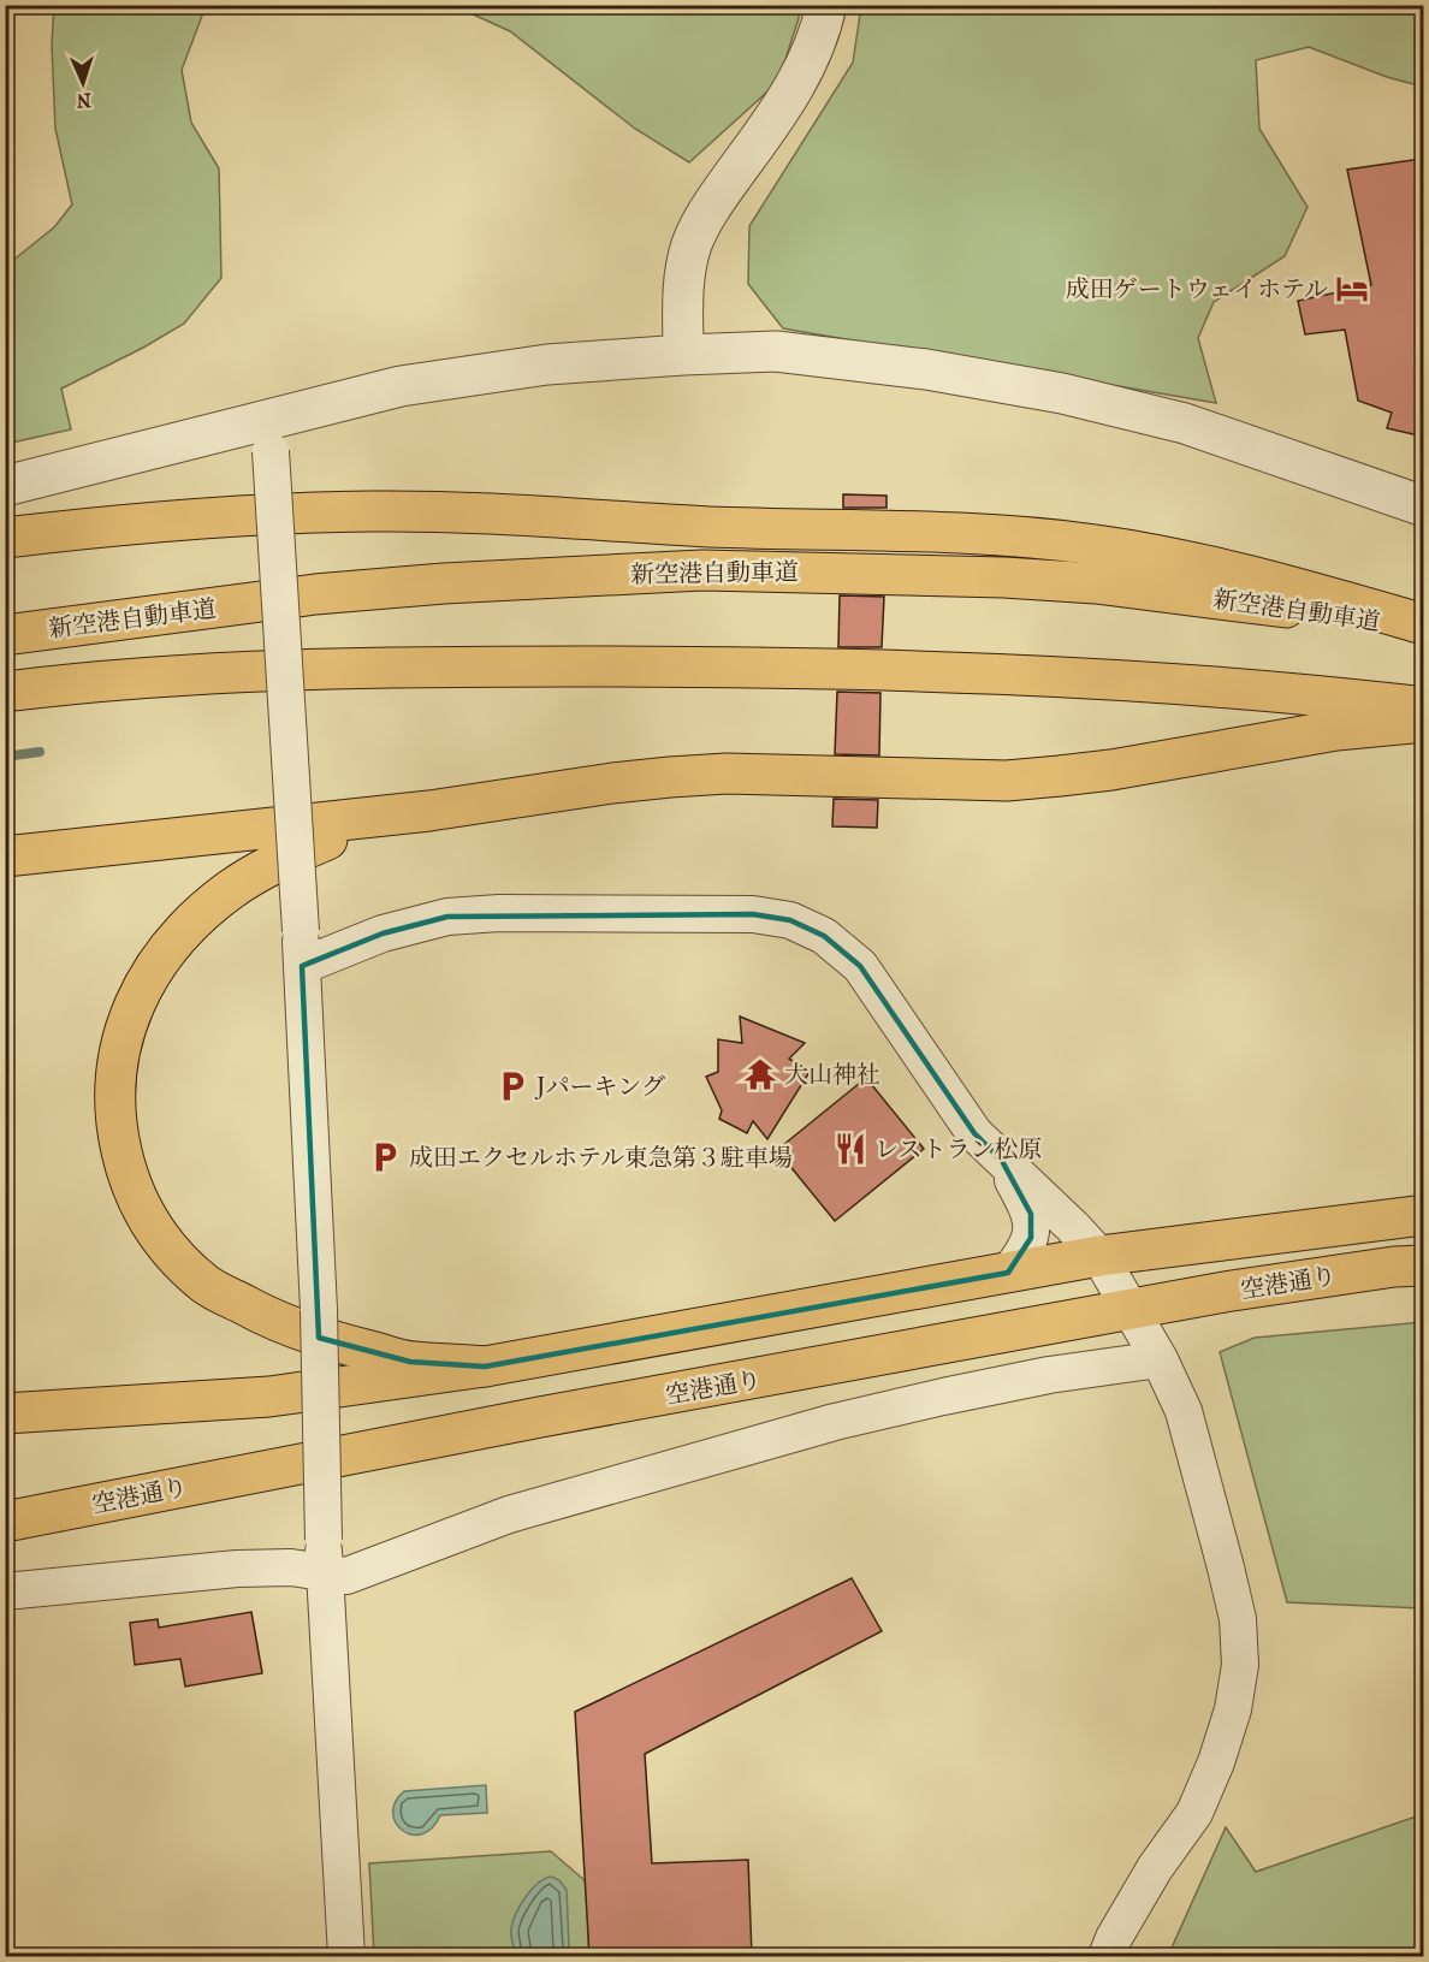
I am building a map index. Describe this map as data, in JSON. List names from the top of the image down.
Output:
{
  "streets": {
    "highway": ["新空港自動車道", "空港通り"]
  },
  "places": {
    "hotel": ["成田ゲートウェイホテル"],
    "temple": ["大山神社"],
    "parking": ["Jパーキング", "成田エクセルホテル東急第３駐車場"],
    "restaurant": ["レストラン松原"]
  },
  "north": "bottom"
}
